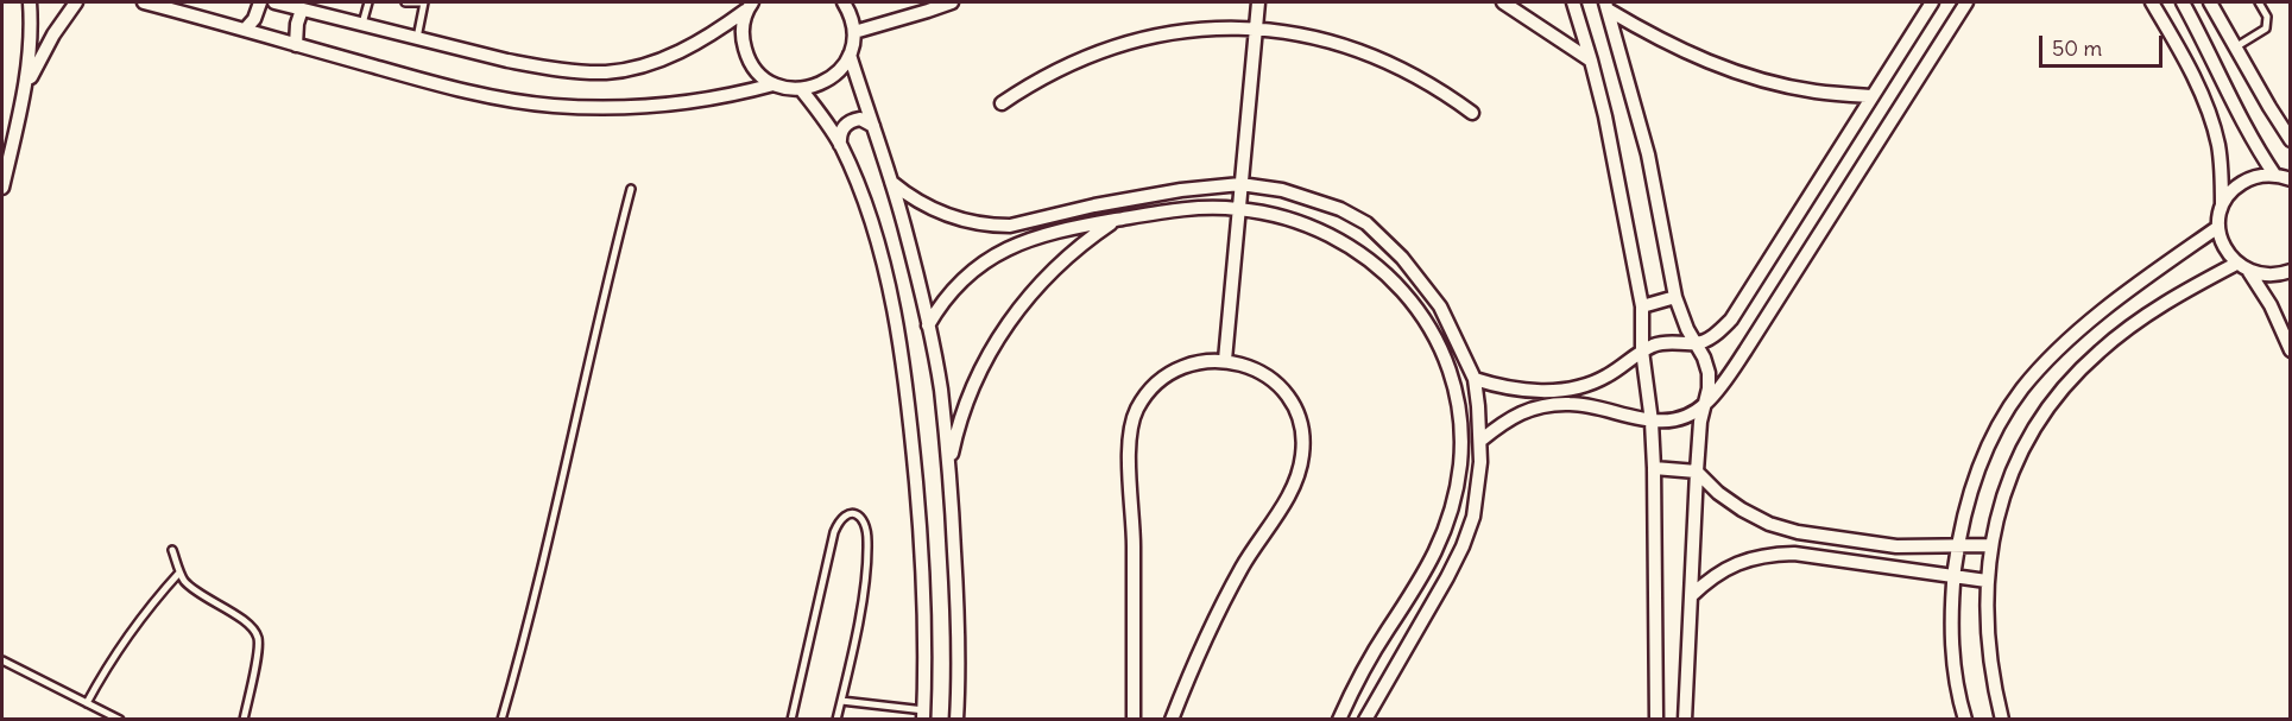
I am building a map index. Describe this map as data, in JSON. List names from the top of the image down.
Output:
{
  "scale_bar": "50 m"
}
